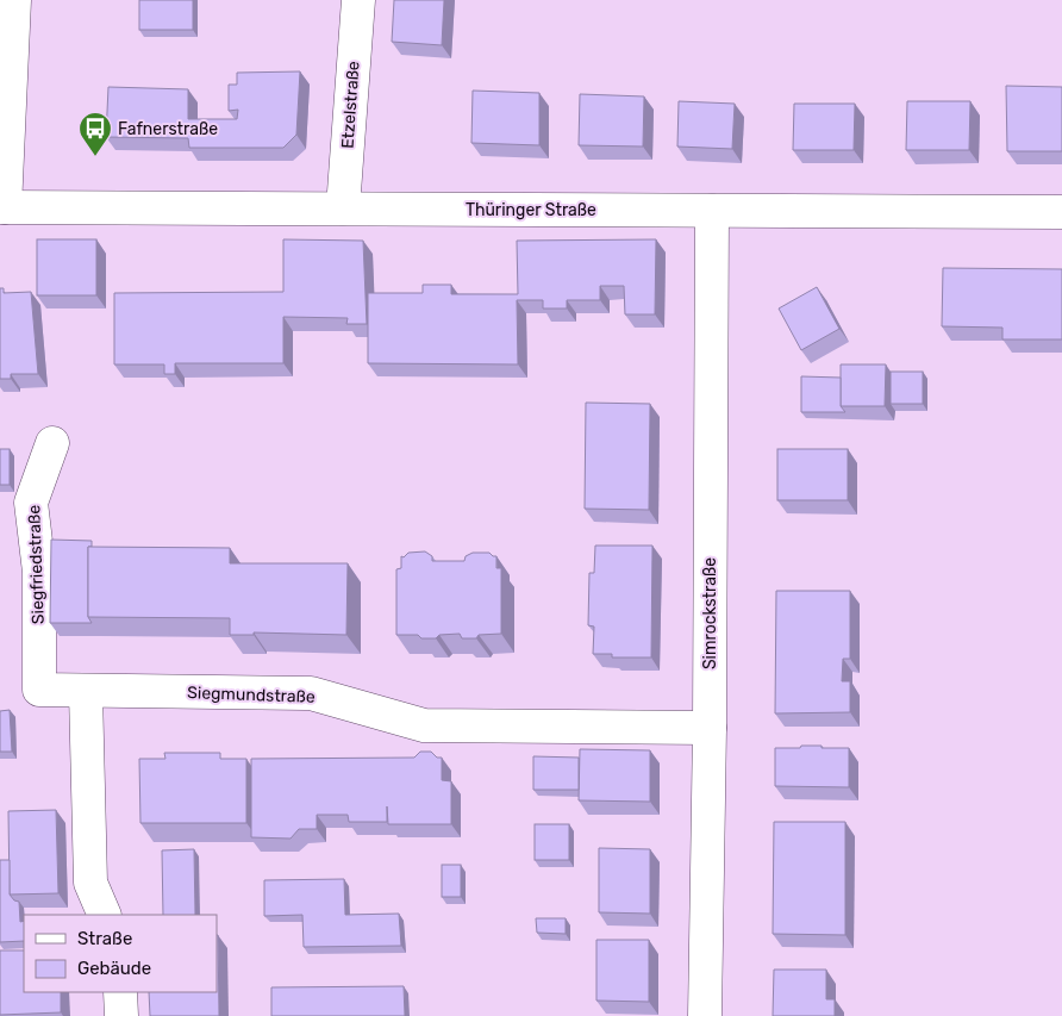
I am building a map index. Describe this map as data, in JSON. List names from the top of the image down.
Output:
{
  "streets": {
    "street": [
      "Etzelstraße",
      "Thüringer Straße",
      "Siegfriedstraße",
      "Simrockstraße",
      "Siegmundstraße"
    ]
  },
  "crossings": [
    ["Etzelstraße", "Thüringer Straße"],
    ["Thüringer Straße", "Simrockstraße"],
    ["Siegfriedstraße", "Siegmundstraße"],
    ["Simrockstraße", "Siegmundstraße"]
  ],
  "places": {
    "bus stop": ["Fafnerstraße"]
  },
  "legend": ["Straße", "Gebäude"]
}
